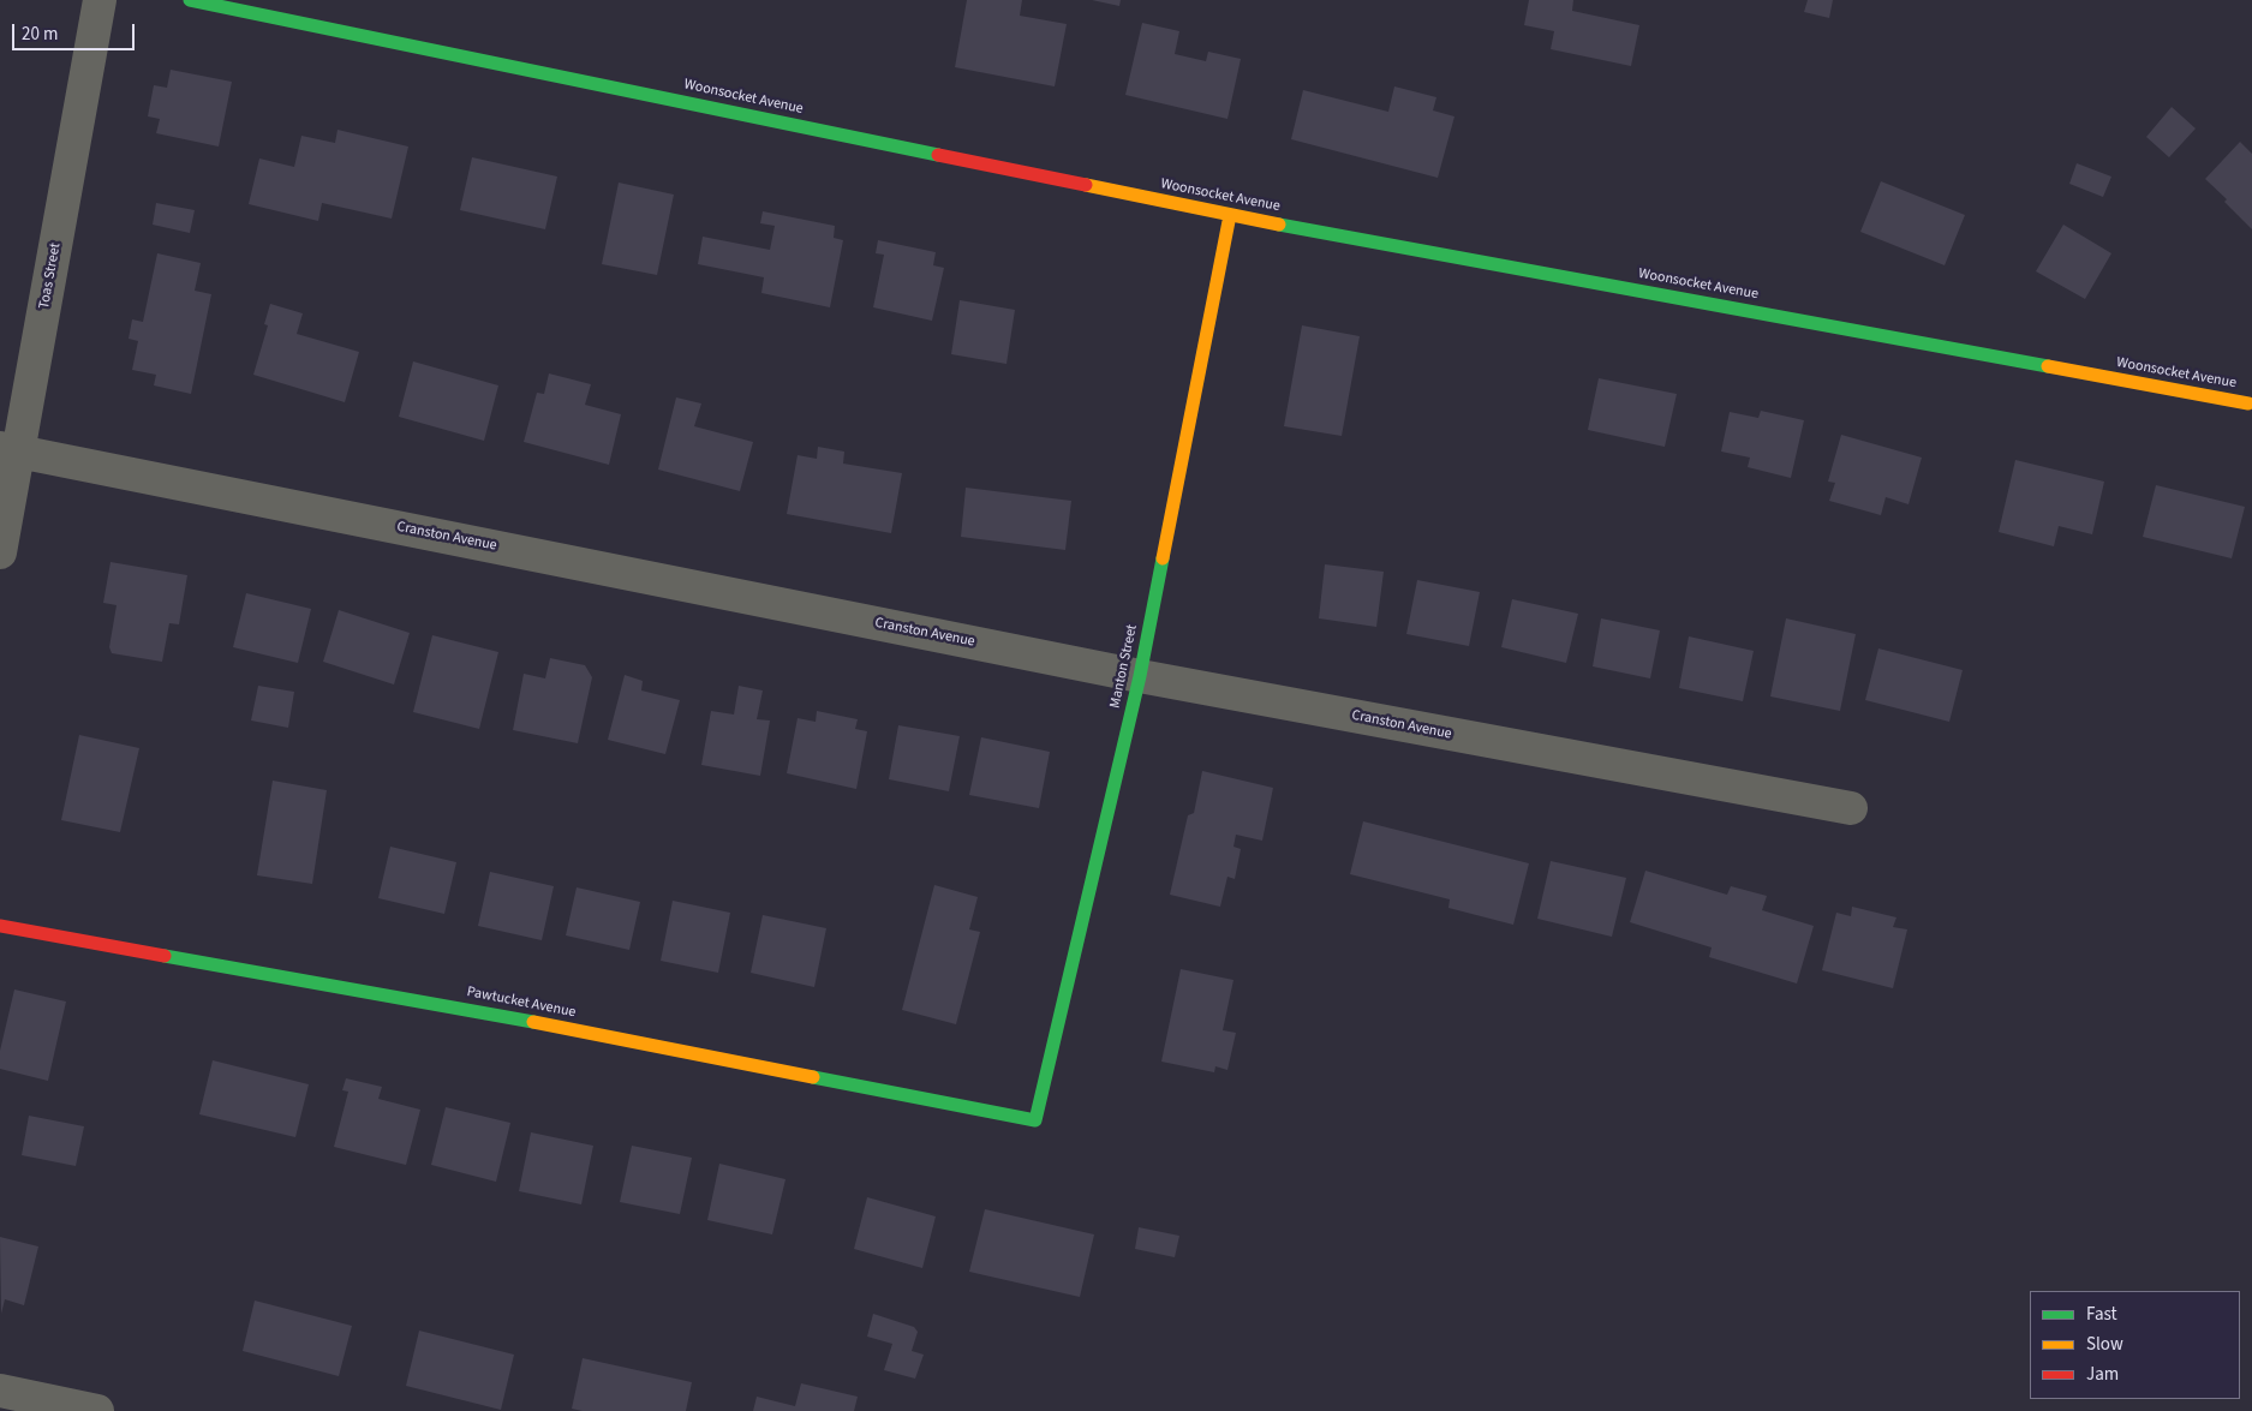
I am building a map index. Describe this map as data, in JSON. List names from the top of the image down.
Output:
{
  "streets": {
    "street": [
      "Woonsocket Avenue",
      "Toas Street",
      "Cranston Avenue",
      "Manton Street",
      "Pawtucket Avenue"
    ]
  },
  "crossings": [
    ["Woonsocket Avenue", "Manton Street"],
    ["Toas Street", "Cranston Avenue"],
    ["Cranston Avenue", "Manton Street"],
    ["Manton Street", "Pawtucket Avenue"]
  ],
  "legend": ["Fast", "Slow", "Jam"],
  "scale_bar": "20 m"
}
